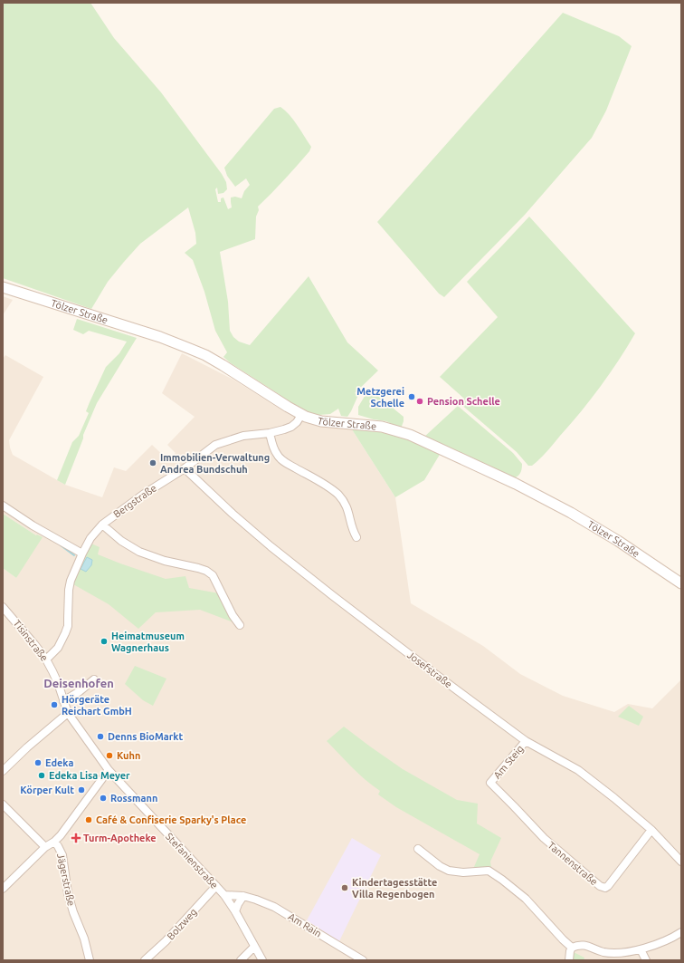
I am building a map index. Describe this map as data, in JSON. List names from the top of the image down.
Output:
{
  "streets": {
    "main road": ["Tölzer Straße"],
    "street": [
      "Bergstraße",
      "Tisinstraße",
      "Josefstraße",
      "Am Steig",
      "Stefanienstraße",
      "Tannenstraße",
      "Jägerstraße",
      "Bolzweg",
      "Am Rain"
    ]
  },
  "crossings": [
    ["Tölzer Straße", "Bergstraße"],
    ["Bergstraße", "Tisinstraße"],
    ["Bergstraße", "Josefstraße"],
    ["Tisinstraße", "Stefanienstraße"],
    ["Josefstraße", "Am Steig"],
    ["Josefstraße", "Tannenstraße"],
    ["Am Steig", "Tannenstraße"],
    ["Stefanienstraße", "Bolzweg"],
    ["Stefanienstraße", "Am Rain"]
  ],
  "districts": ["Deisenhofen"],
  "places": {
    "other": [
      "Metzgerei Schelle",
      "Pension Schelle",
      "Immobilien-Verwaltung Andrea Bundschuh",
      "Heimatmuseum Wagnerhaus",
      "Hörgeräte Reichart GmbH",
      "Denns BioMarkt",
      "Kuhn",
      "Edeka",
      "Edeka Lisa Meyer",
      "Körper Kult",
      "Rossmann",
      "Café & Confiserie Sparky's Place",
      "Kindertagesstätte Villa Regenbogen"
    ],
    "health": ["Turm-Apotheke"]
  }
}
